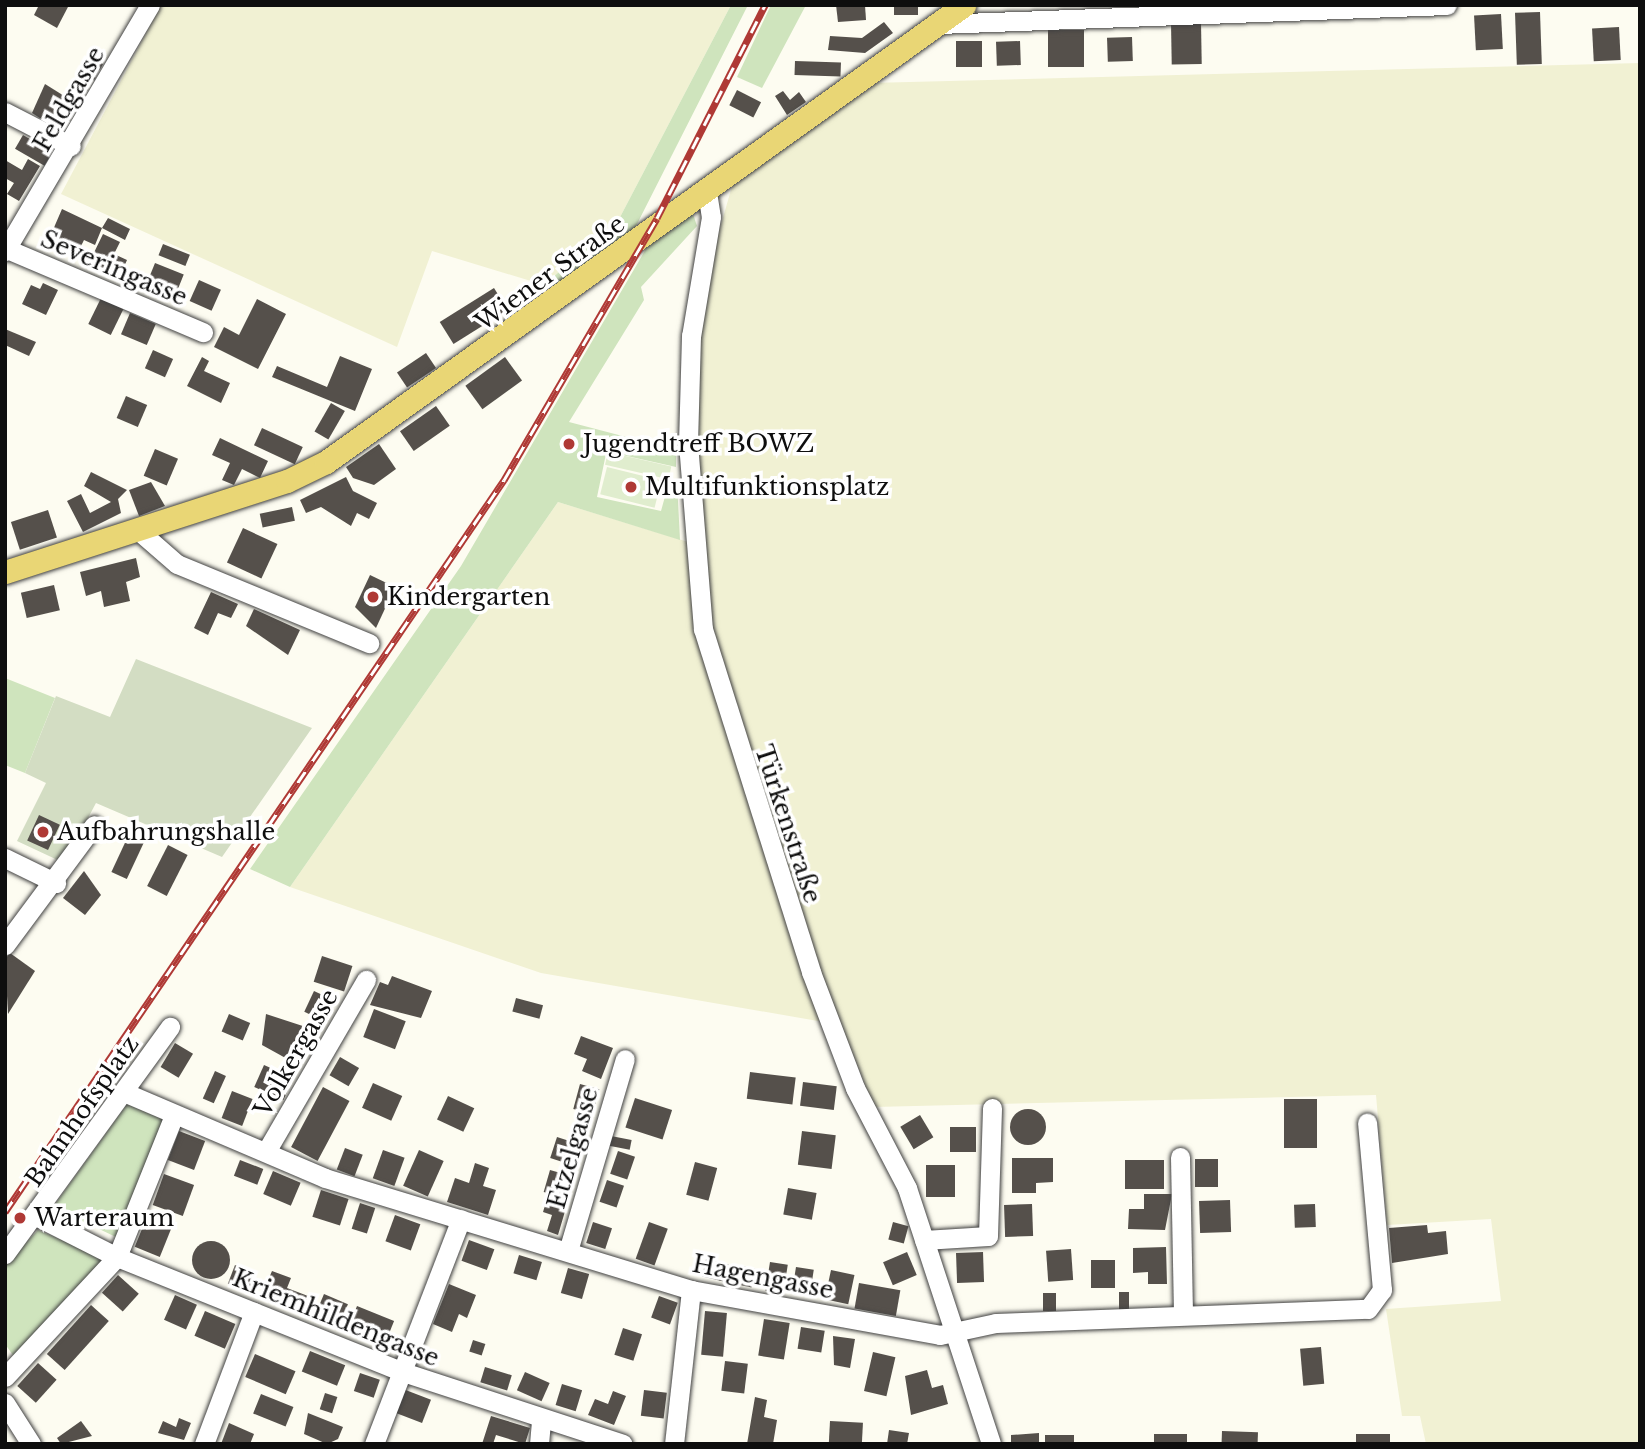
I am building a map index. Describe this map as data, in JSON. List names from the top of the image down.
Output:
{
  "streets": {
    "main road": ["Wiener Straße"],
    "street": [
      "Feldgasse",
      "Severingasse",
      "Türkenstraße",
      "Volkergasse",
      "Bahnhofsplatz",
      "Etzelgasse",
      "Hagengasse",
      "Kriemhildengasse"
    ]
  },
  "crossings": [
    ["Feldgasse", "Severingasse"],
    ["Wiener Straße", "Türkenstraße"],
    ["Türkenstraße", "Hagengasse"],
    ["Volkergasse", "Hagengasse"],
    ["Bahnhofsplatz", "Hagengasse"],
    ["Bahnhofsplatz", "Kriemhildengasse"],
    ["Etzelgasse", "Hagengasse"]
  ],
  "places": [
    "Jugendtreff BOWZ",
    "Multifunktionsplatz",
    "Kindergarten",
    "Aufbahrungshalle",
    "Warteraum"
  ]
}
